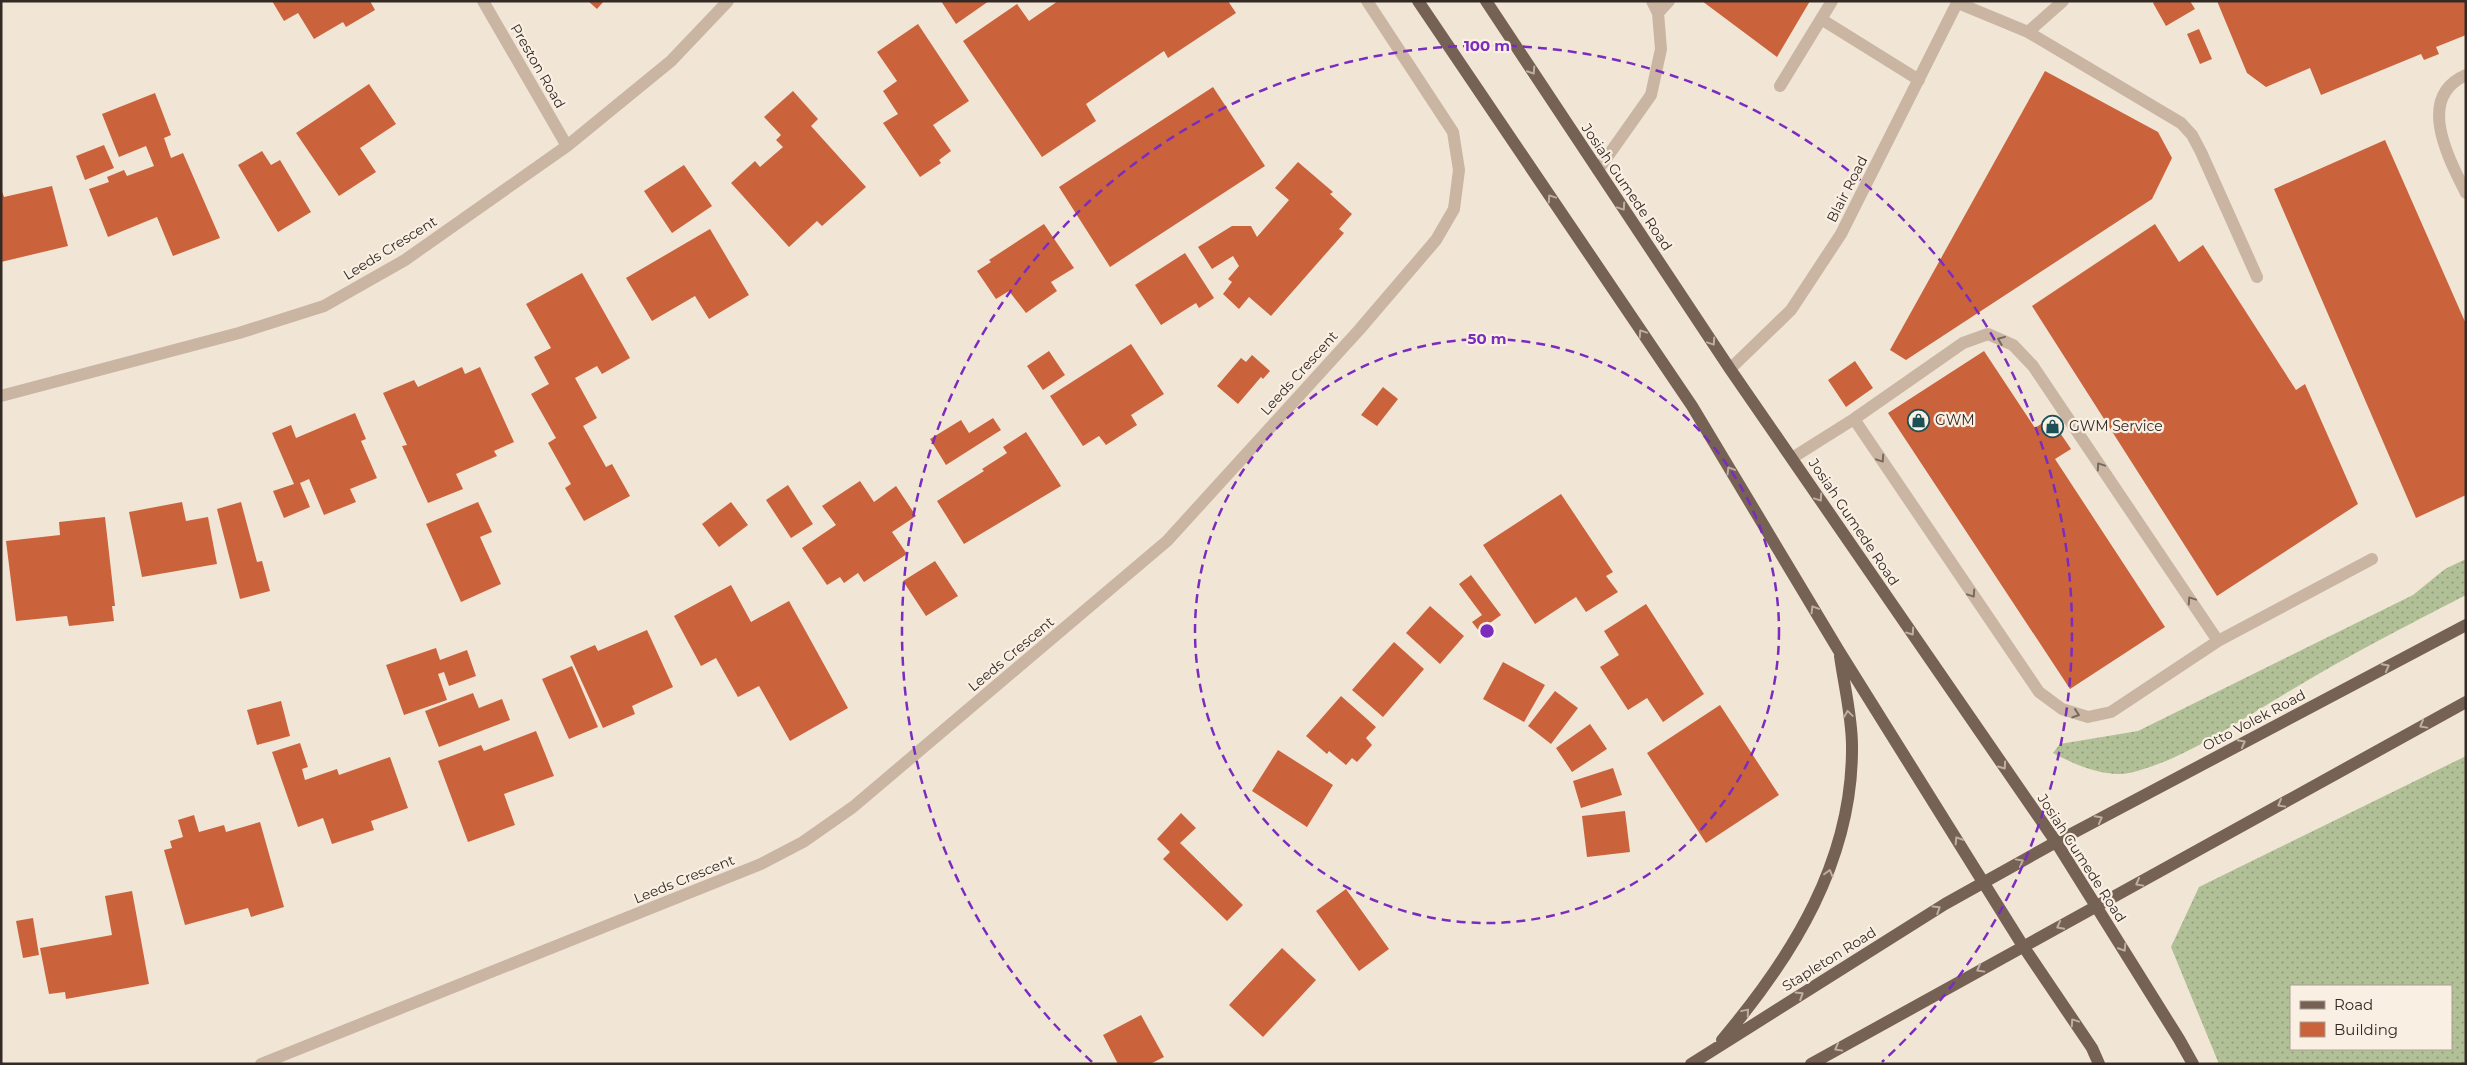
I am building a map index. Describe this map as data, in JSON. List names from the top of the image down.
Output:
{
  "streets": {
    "main road": ["Josiah Gumede Road", "Otto Volek Road", "Stapleton Road"],
    "street": ["Preston Road", "Blair Road", "Leeds Crescent"]
  },
  "crossings": [
    ["Preston Road", "Leeds Crescent"],
    ["Josiah Gumede Road", "Blair Road"],
    ["Josiah Gumede Road", "Otto Volek Road"],
    ["Otto Volek Road", "Stapleton Road"]
  ],
  "places": {
    "shop": ["GWM", "GWM Service"]
  },
  "legend": ["Road", "Building"],
  "rings": ["100 m", "50 m"]
}
